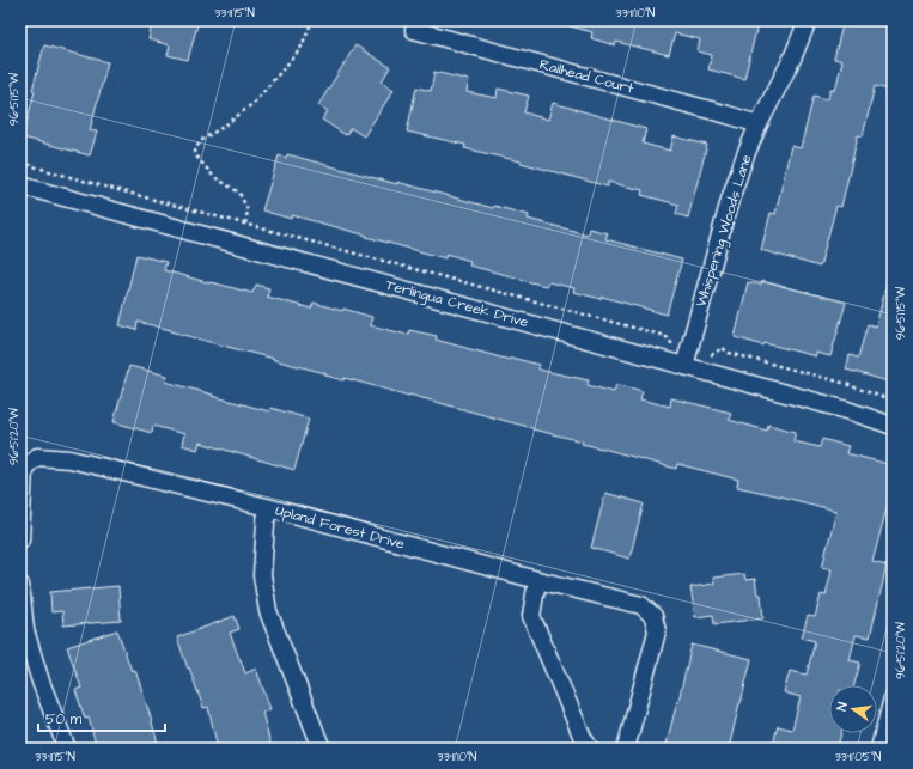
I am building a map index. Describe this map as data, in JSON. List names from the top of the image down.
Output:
{
  "streets": {
    "street": [
      "Railhead Court",
      "Whispering Woods Lane",
      "Terlingua Creek Drive",
      "Upland Forest Drive"
    ]
  },
  "crossings": [
    ["Railhead Court", "Whispering Woods Lane"],
    ["Whispering Woods Lane", "Terlingua Creek Drive"]
  ],
  "scale_bar": "50 m",
  "north": "left",
  "coordinates": [
    "33°11'15\"N",
    "33°11'10\"N",
    "96°51'15\"W",
    "96°51'20\"W",
    "33°11'05\"N"
  ]
}
